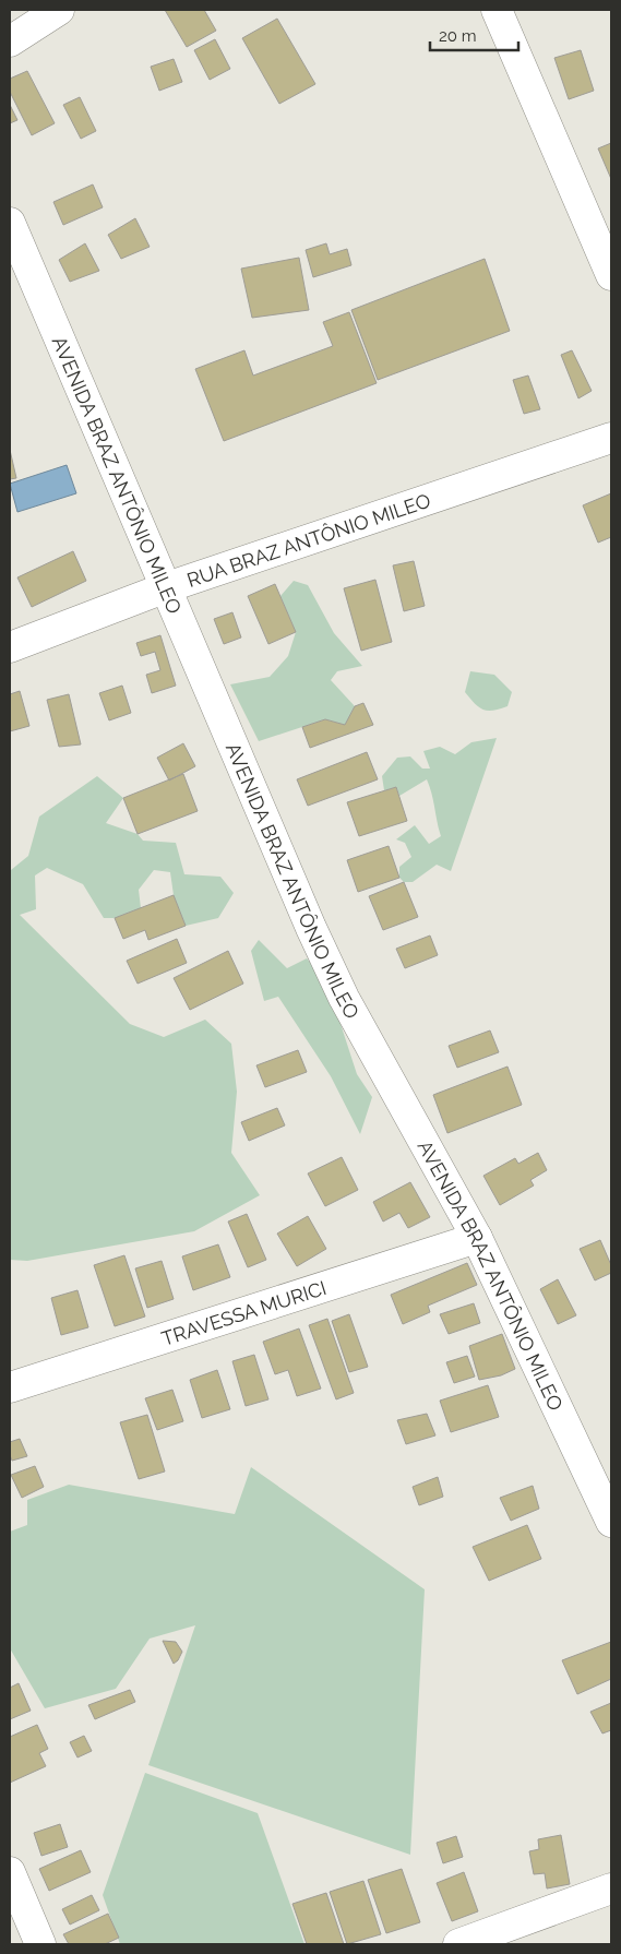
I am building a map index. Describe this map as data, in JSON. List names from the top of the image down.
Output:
{
  "streets": {
    "street": ["AVENIDA BRAZ ANTÔNIO MILEO", "RUA BRAZ ANTÔNIO MILEO", "TRAVESSA MURICI"]
  },
  "crossings": [
    ["AVENIDA BRAZ ANTÔNIO MILEO", "RUA BRAZ ANTÔNIO MILEO"],
    ["AVENIDA BRAZ ANTÔNIO MILEO", "TRAVESSA MURICI"]
  ],
  "scale_bar": "20 m"
}
